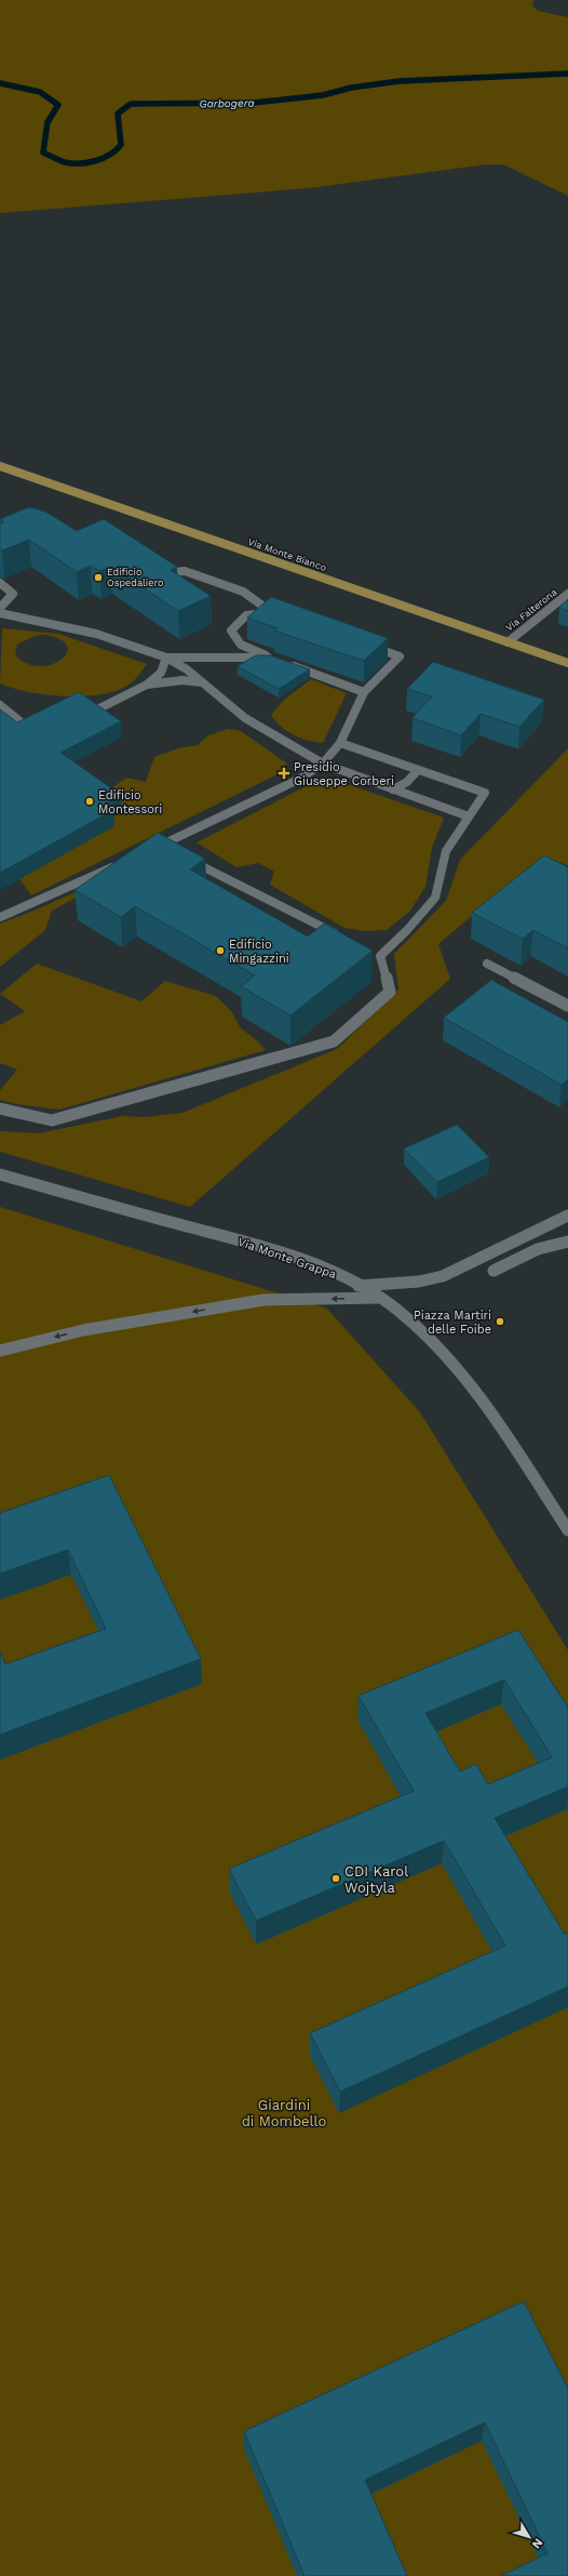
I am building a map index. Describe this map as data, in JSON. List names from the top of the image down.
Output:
{
  "streets": {
    "main road": ["Via Monte Bianco"],
    "street": ["Via Falterona", "Via Monte Grappa"]
  },
  "crossings": [
    ["Via Monte Bianco", "Via Falterona"]
  ],
  "water": ["Garbogera"],
  "parks": ["Giardini di Mombello"],
  "places": {
    "other": [
      "Edificio Ospedaliero",
      "Edificio Montessori",
      "Edificio Mingazzini",
      "Piazza Martiri delle Foibe",
      "CDI Karol Wojtyla"
    ],
    "health": ["Presidio Giuseppe Corberi"]
  },
  "north": "bottom right"
}
